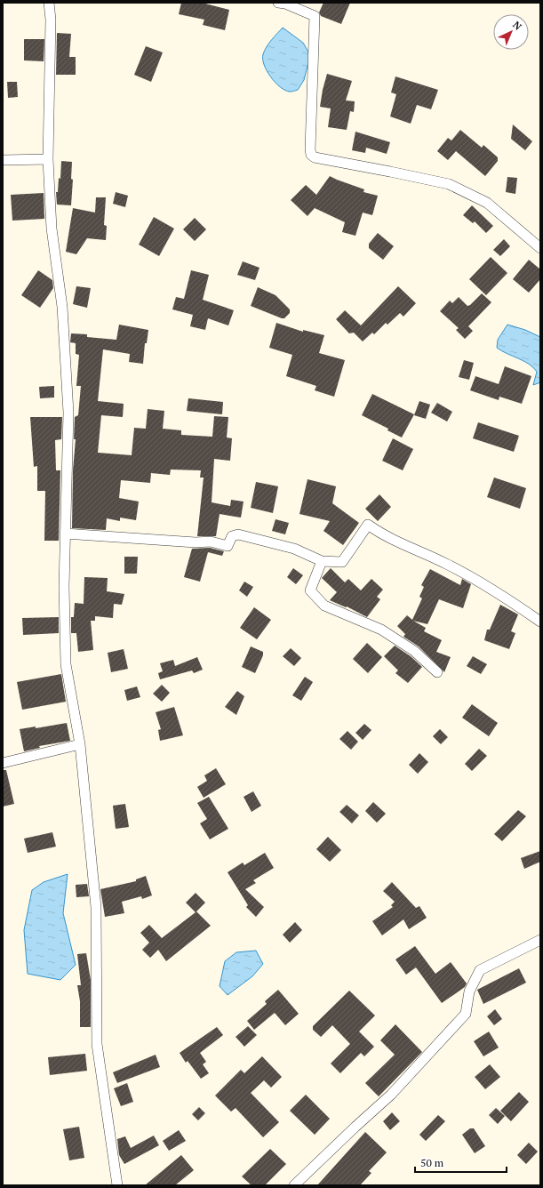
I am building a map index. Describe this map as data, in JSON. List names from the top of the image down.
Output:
{
  "scale_bar": "50 m",
  "north": "top right"
}
